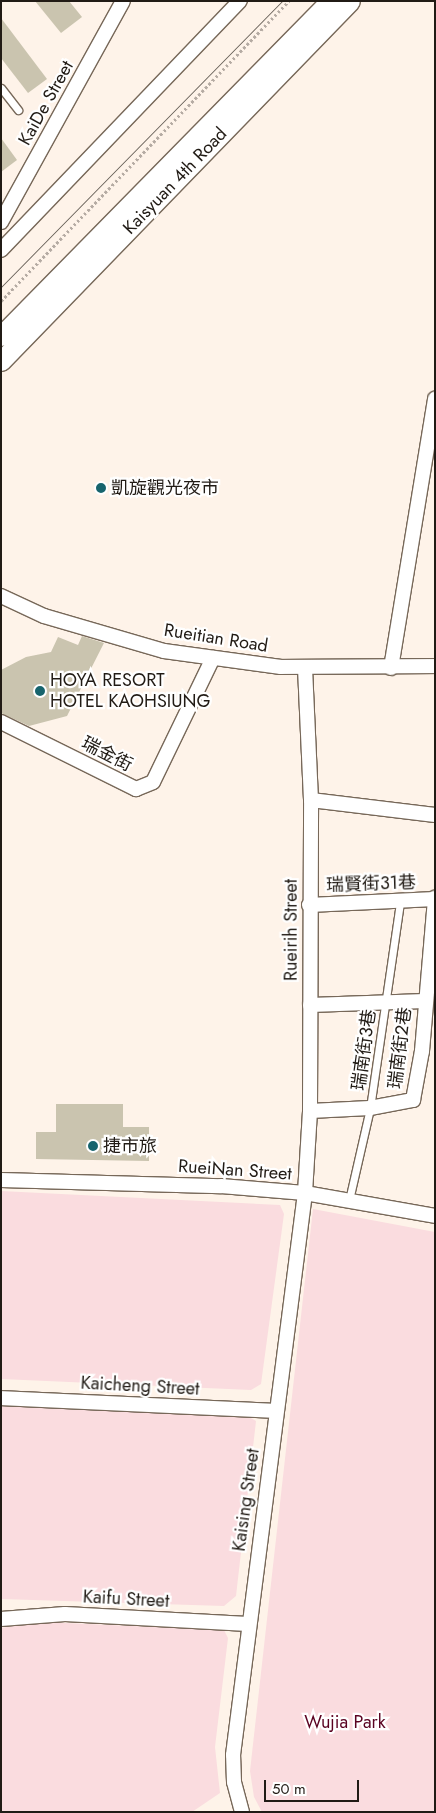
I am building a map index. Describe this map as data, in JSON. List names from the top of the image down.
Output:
{
  "streets": {
    "street": [
      "KaiDe Street",
      "Kaisyuan 4th Road",
      "Rueitian Road",
      "瑞金街",
      "瑞賢街31巷",
      "Rueirih Street",
      "瑞南街2巷",
      "RueiNan Street",
      "Kaicheng Street",
      "Kaising Street",
      "Kaifu Street"
    ],
    "lane": ["瑞南街3巷"]
  },
  "crossings": [
    ["Rueitian Road", "瑞金街"],
    ["Rueitian Road", "Rueirih Street"],
    ["瑞賢街31巷", "Rueirih Street"],
    ["瑞賢街31巷", "瑞南街2巷"],
    ["瑞賢街31巷", "瑞南街3巷"],
    ["Rueirih Street", "瑞南街2巷"],
    ["Rueirih Street", "RueiNan Street"],
    ["Rueirih Street", "Kaising Street"],
    ["瑞南街2巷", "瑞南街3巷"],
    ["瑞南街3巷", "RueiNan Street"],
    ["RueiNan Street", "Kaising Street"],
    ["Kaicheng Street", "Kaising Street"],
    ["Kaising Street", "Kaifu Street"]
  ],
  "parks": ["Wujia Park"],
  "places": ["凱旋觀光夜市", "HOYA RESORT HOTEL KAOHSIUNG", "捷市旅"],
  "scale_bar": "50 m"
}
